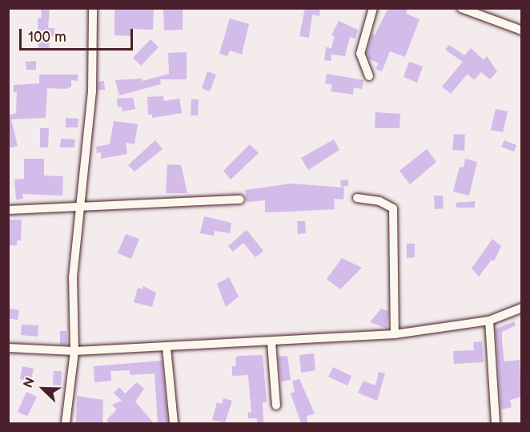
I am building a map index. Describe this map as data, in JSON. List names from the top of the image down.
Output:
{
  "scale_bar": "100 m",
  "north": "top left"
}
